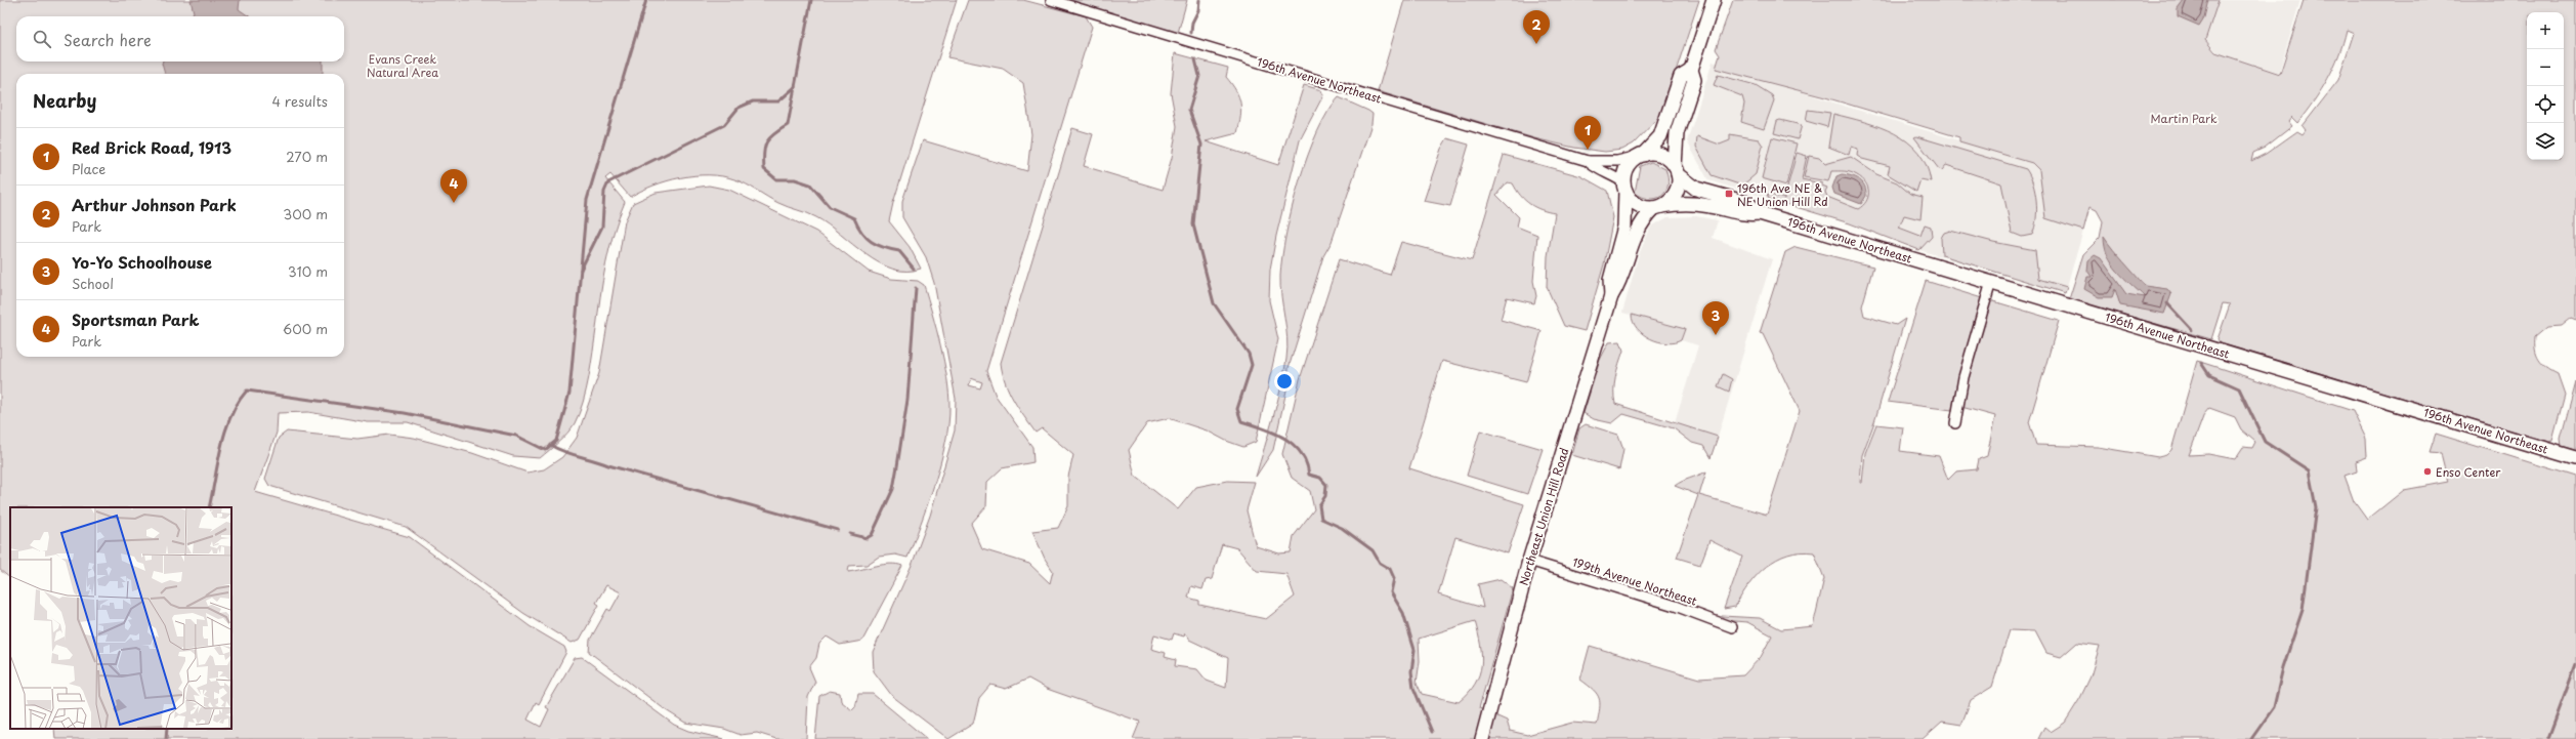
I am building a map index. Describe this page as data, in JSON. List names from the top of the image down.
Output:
{
  "streets": {
    "street": ["196th Avenue Northeast", "Northeast Union Hill Road", "199th Avenue Northeast"]
  },
  "crossings": [
    ["196th Avenue Northeast", "Northeast Union Hill Road"],
    ["Northeast Union Hill Road", "199th Avenue Northeast"]
  ],
  "parks": ["Evans Creek Natural Area", "Martin Park"],
  "places": {
    "transit": ["196th Ave NE & NE Union Hill Rd"],
    "other": ["Enso Center"]
  },
  "page": {
    "pins": [
      "2",
      "1",
      "4",
      "3"
    ],
    "map_buttons": ["+", "−"],
    "search": "Search here",
    "heading": ["Nearby", "4 results"],
    "list": [
      {
        "mark": "1",
        "name": "Red Brick Road, 1913",
        "note": "Place",
        "value": "270 m"
      },
      {
        "mark": "2",
        "name": "Arthur Johnson Park",
        "note": "Park",
        "value": "300 m"
      },
      {
        "mark": "3",
        "name": "Yo-Yo Schoolhouse",
        "note": "School",
        "value": "310 m"
      },
      {
        "mark": "4",
        "name": "Sportsman Park",
        "note": "Park",
        "value": "600 m"
      }
    ]
  }
}
